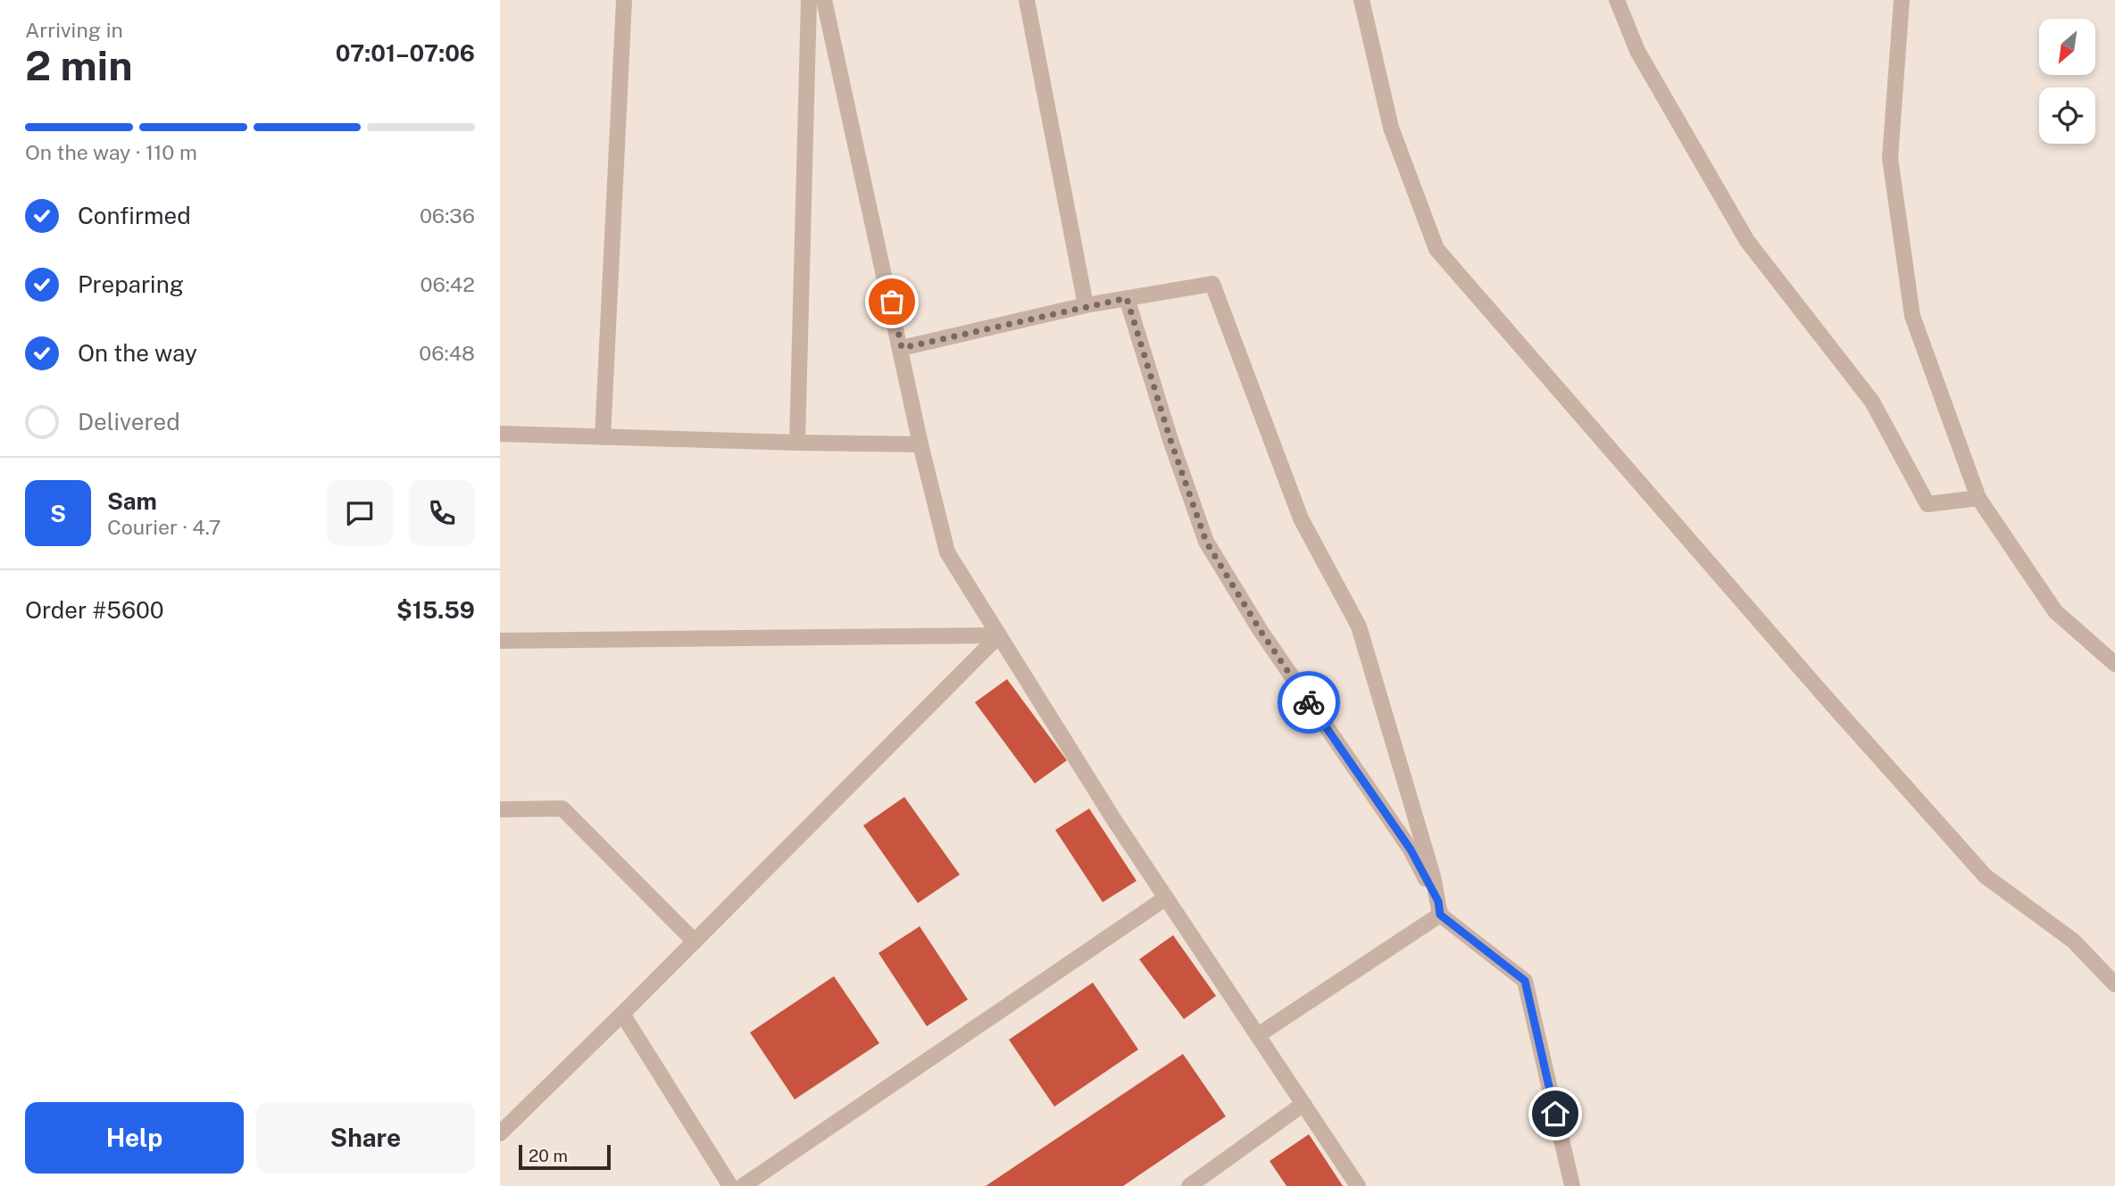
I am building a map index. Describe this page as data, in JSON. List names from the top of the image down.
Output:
{
  "scale_bar": "20 m",
  "north": "bottom left",
  "page": {
    "heading": ["2 min", "Arriving in", "07:01–07:06"],
    "panel": [
      "Sam",
      "Courier · 4.7",
      "Order #5600",
      "$15.59"
    ],
    "bar": "On the way · 110 m",
    "list": [
      ["Confirmed", "06:36"],
      ["Preparing", "06:42"],
      ["On the way", "06:48"],
      "Delivered"
    ],
    "round": "S",
    "buttons": ["Help", "Share"],
    "scale": "20 m"
  }
}
